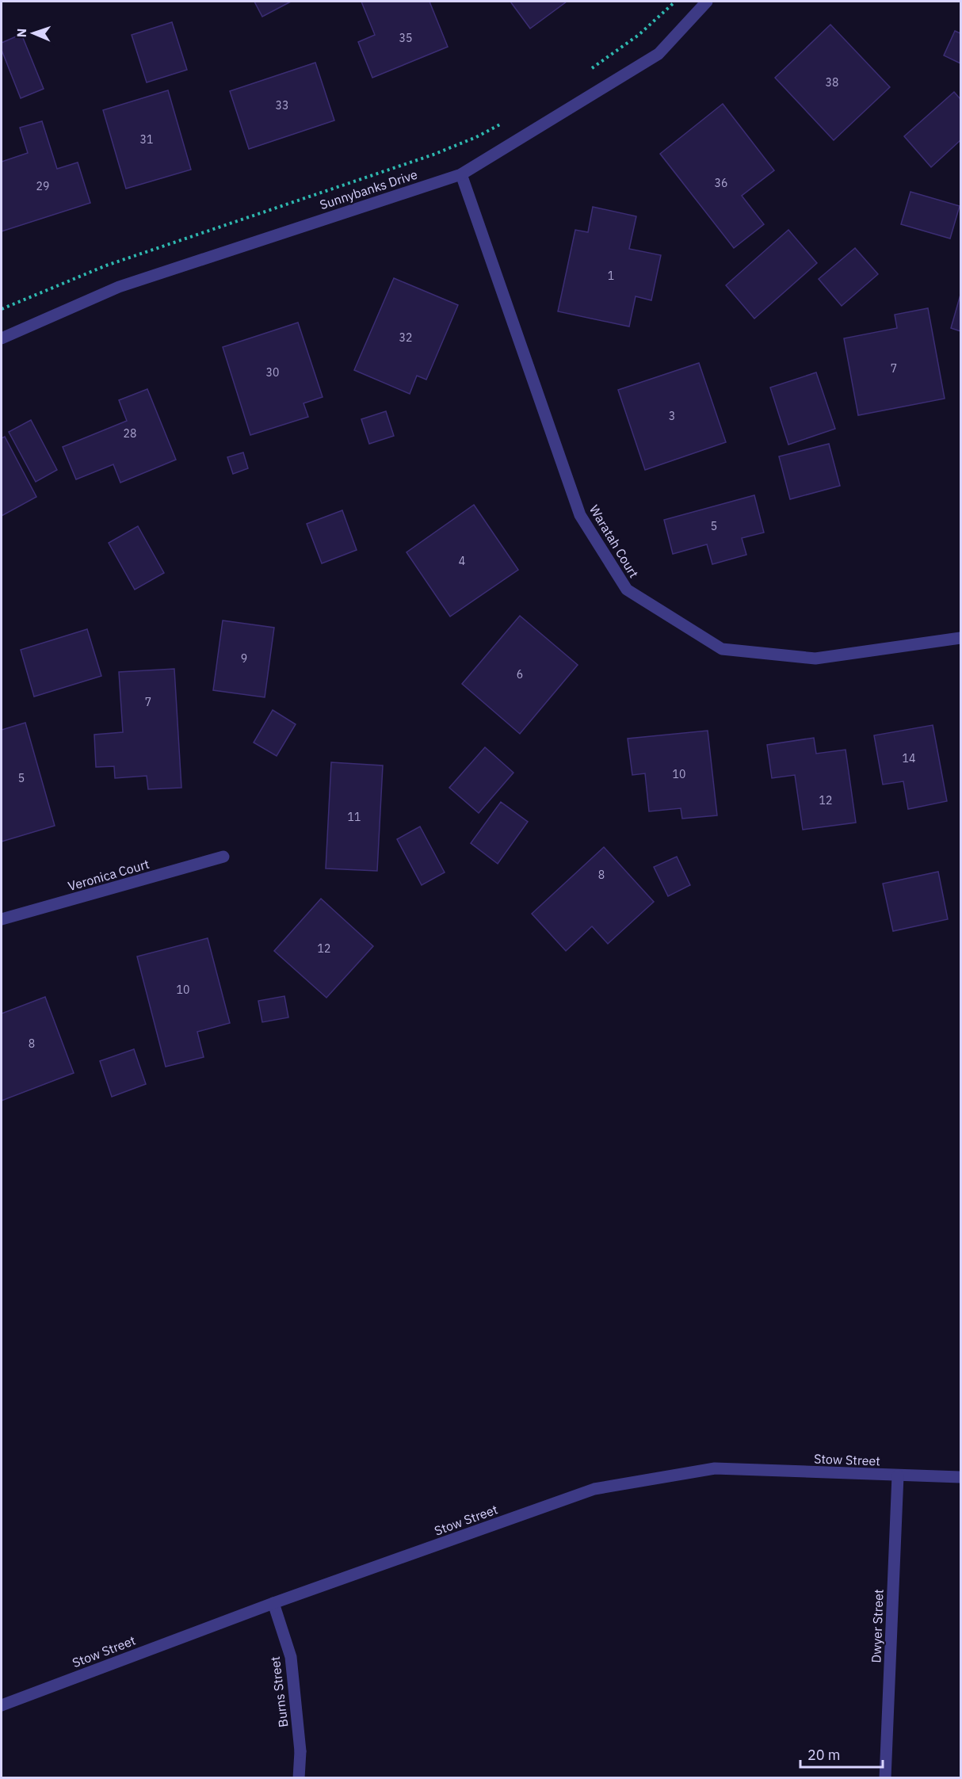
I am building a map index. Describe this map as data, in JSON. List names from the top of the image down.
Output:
{
  "streets": {
    "street": [
      "Sunnybanks Drive",
      "Waratah Court",
      "Veronica Court",
      "Stow Street",
      "Dwyer Street",
      "Burns Street"
    ]
  },
  "crossings": [
    ["Sunnybanks Drive", "Waratah Court"],
    ["Stow Street", "Dwyer Street"],
    ["Stow Street", "Burns Street"]
  ],
  "house_numbers": [
    "35",
    "38",
    "33",
    "31",
    "36",
    "29",
    "1",
    "32",
    "7",
    "30",
    "3",
    "28",
    "5",
    "4",
    "9",
    "6",
    "7",
    "14",
    "10",
    "5",
    "12",
    "11",
    "8",
    "12",
    "10",
    "8"
  ],
  "scale_bar": "20 m",
  "north": "left"
}
